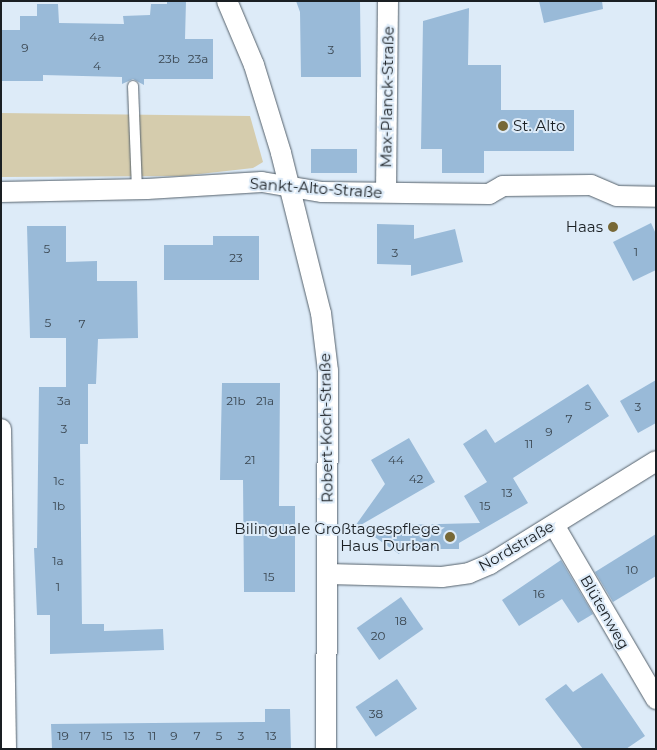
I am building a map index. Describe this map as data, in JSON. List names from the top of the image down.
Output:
{
  "streets": {
    "street": [
      "Max-Planck-Straße",
      "Sankt-Alto-Straße",
      "Robert-Koch-Straße",
      "Nordstraße",
      "Blütenweg"
    ]
  },
  "crossings": [
    ["Max-Planck-Straße", "Sankt-Alto-Straße"],
    ["Sankt-Alto-Straße", "Robert-Koch-Straße"],
    ["Robert-Koch-Straße", "Nordstraße"],
    ["Nordstraße", "Blütenweg"]
  ],
  "places": ["St. Alto", "Haas", "Bilinguale Großtagespflege Haus Durban"],
  "house_numbers": [
    "4a",
    "9",
    "3",
    "23b",
    "23a",
    "4",
    "5",
    "1",
    "3",
    "23",
    "5",
    "7",
    "3a",
    "21b",
    "21a",
    "5",
    "3",
    "7",
    "3",
    "9",
    "11",
    "21",
    "44",
    "42",
    "1c",
    "13",
    "1b",
    "15",
    "1a",
    "10",
    "15",
    "1",
    "16",
    "18",
    "20",
    "38",
    "19",
    "17",
    "15",
    "13",
    "11",
    "9",
    "7",
    "5",
    "3",
    "13"
  ]
}
